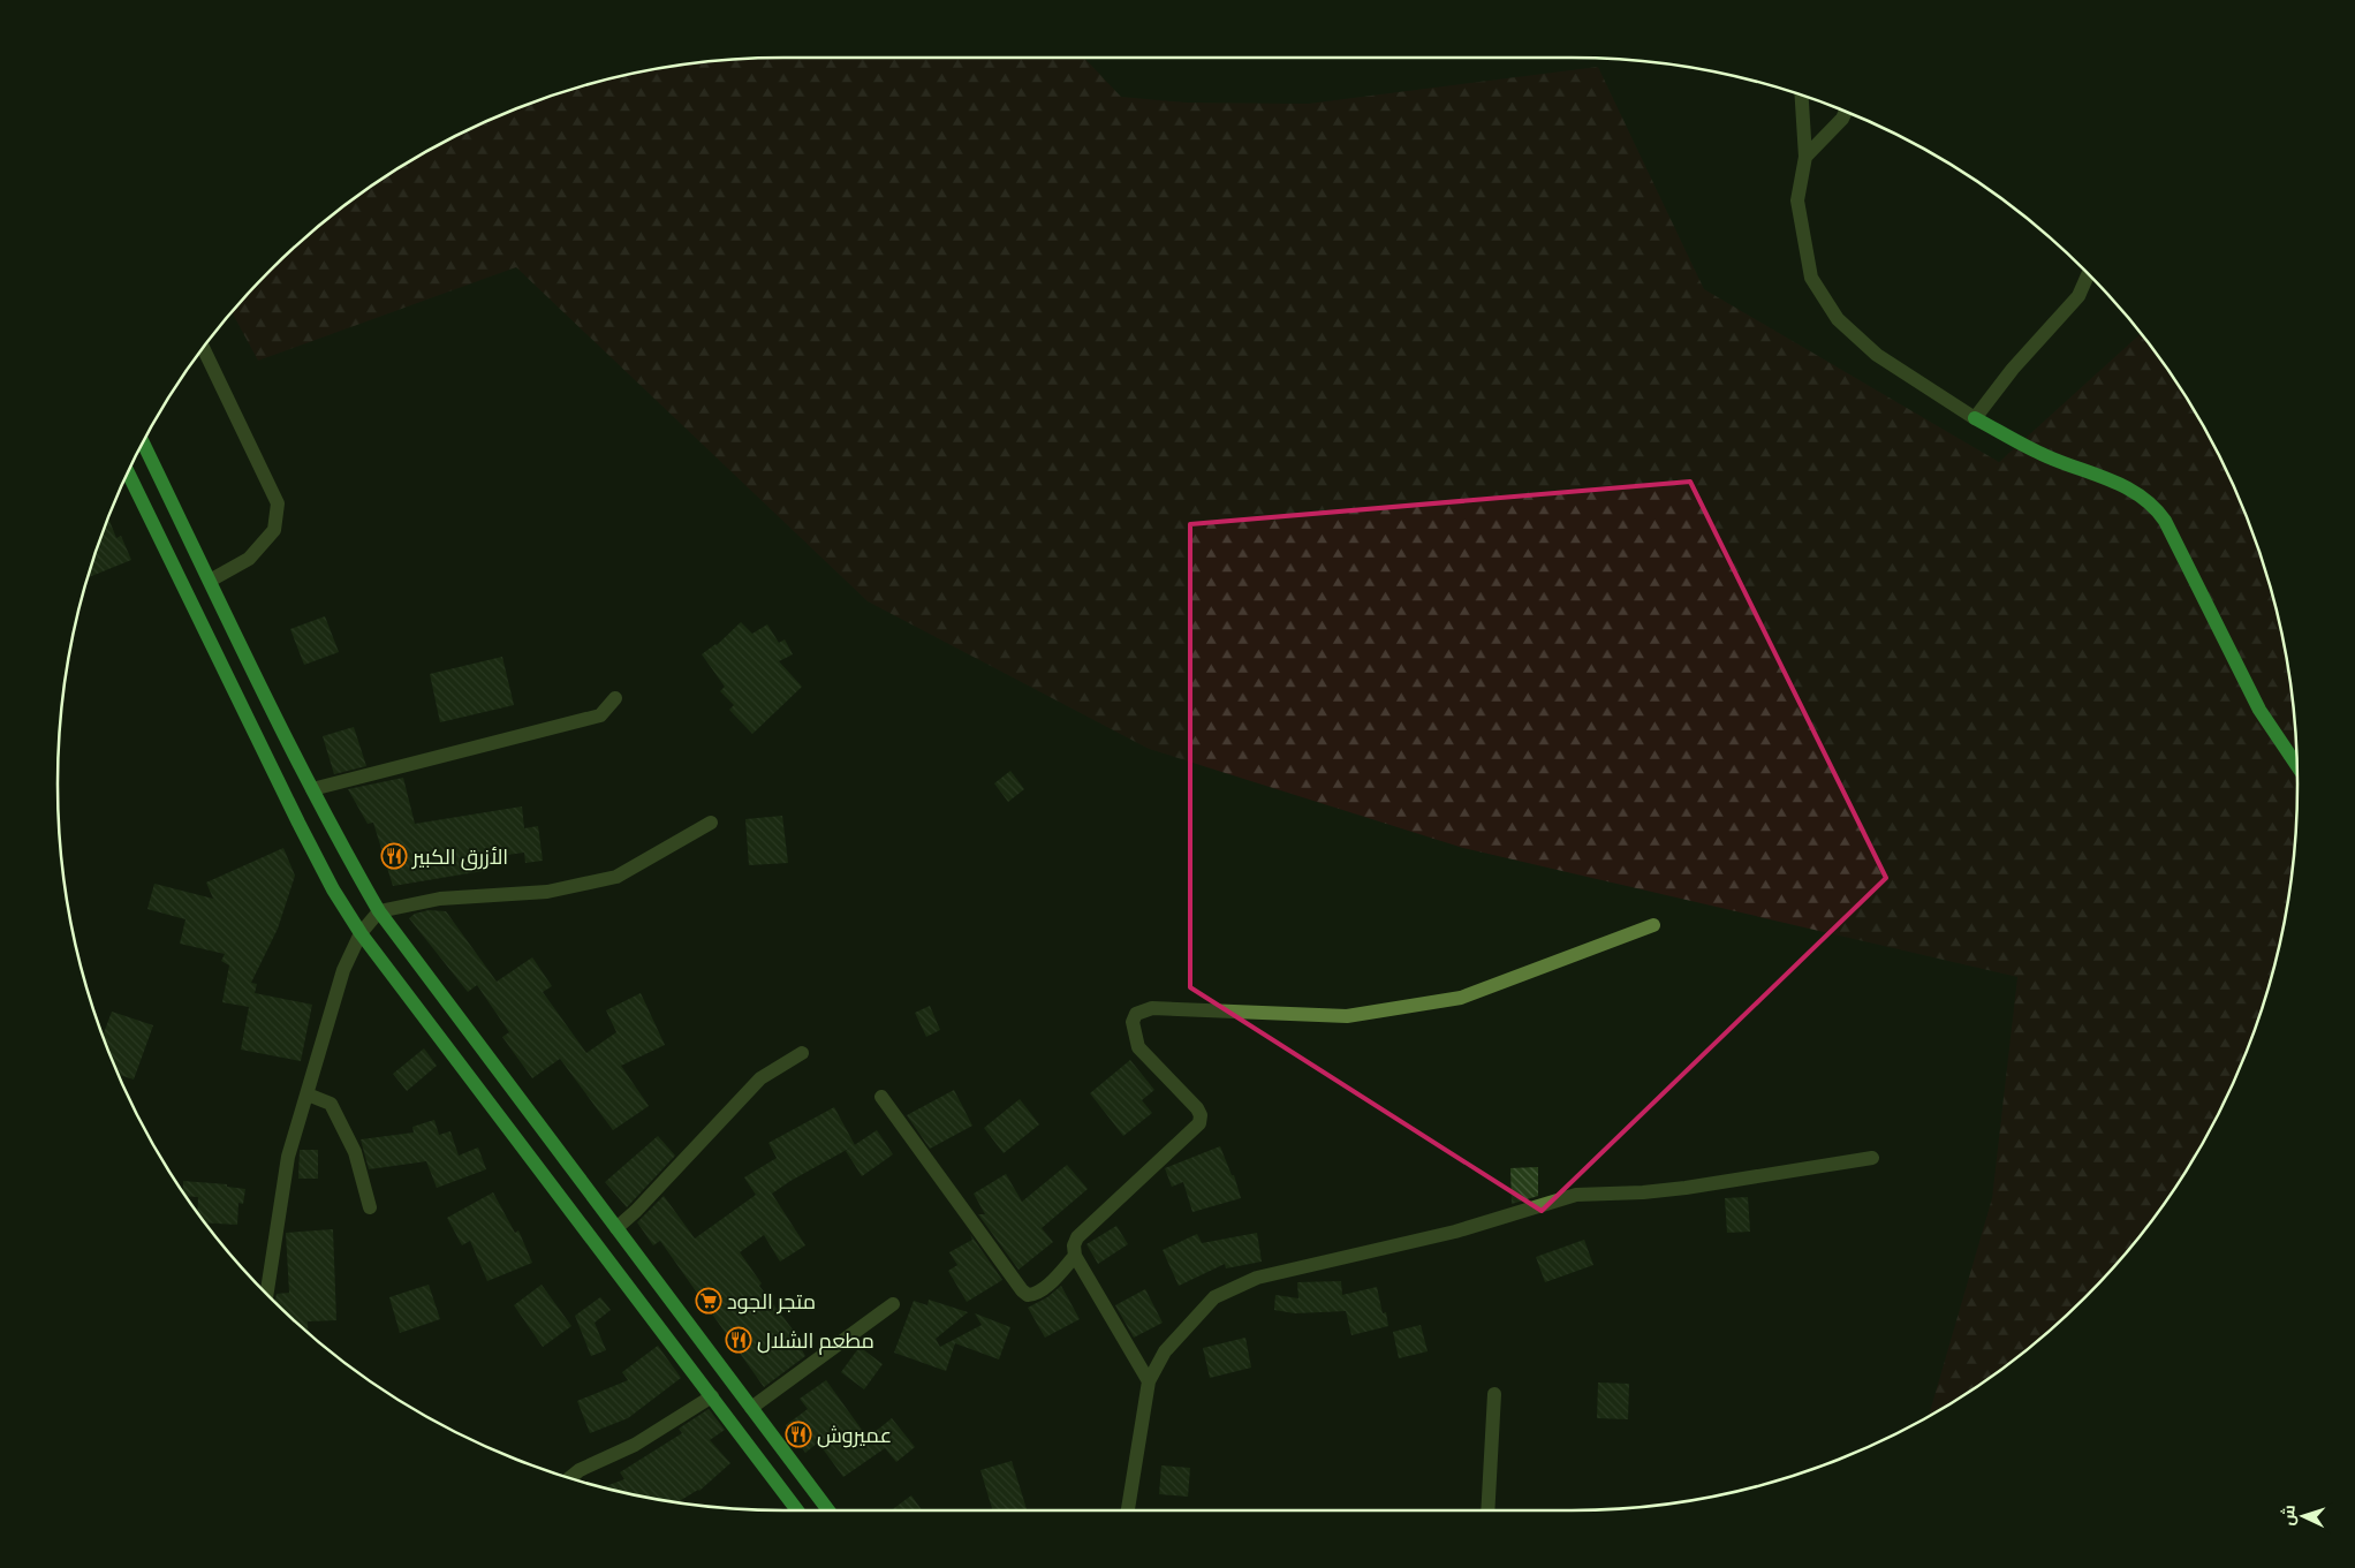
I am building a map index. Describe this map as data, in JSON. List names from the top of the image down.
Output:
{
  "places": {
    "restaurant": ["الأزرق الكبير", "مطعم الشلال", "عميروش"],
    "supermarket": ["متجر الجود"]
  },
  "north": "left"
}
